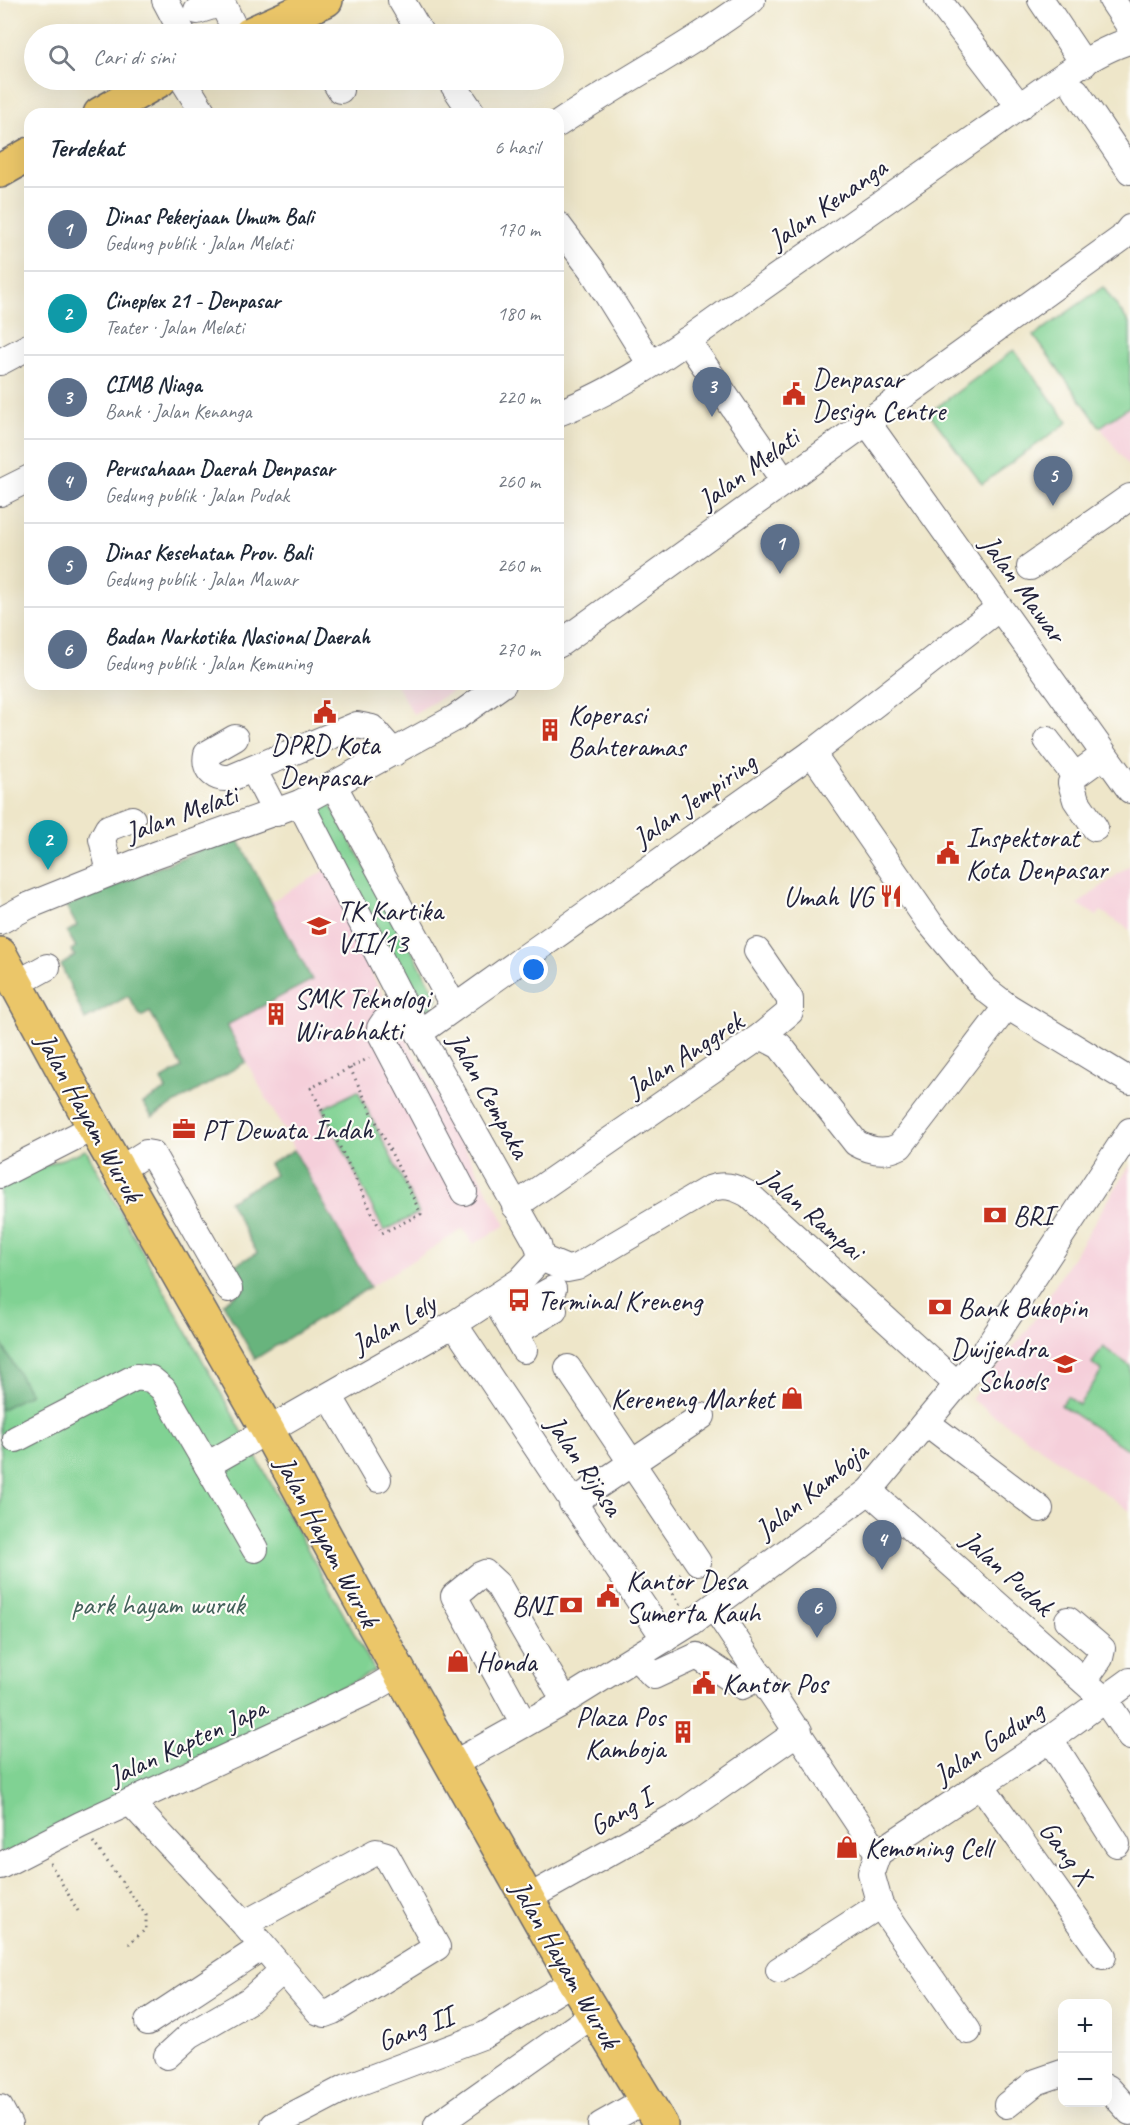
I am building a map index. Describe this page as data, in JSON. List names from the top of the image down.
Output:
{
  "streets": {
    "main road": ["Jalan Hayam Wuruk"],
    "street": [
      "Jalan Kenanga",
      "Jalan Melati",
      "Jalan Mawar",
      "Jalan Jempiring",
      "Jalan Anggrek",
      "Jalan Cempaka",
      "Jalan Rampai",
      "Jalan Lely",
      "Jalan Rijasa",
      "Jalan Kamboja",
      "Jalan Pudak",
      "Jalan Kapten Japa",
      "Jalan Gadung",
      "Gang I",
      "Gang X",
      "Gang II"
    ]
  },
  "crossings": [
    ["Jalan Melati", "Jalan Mawar"],
    ["Jalan Melati", "Jalan Cempaka"],
    ["Jalan Mawar", "Jalan Jempiring"],
    ["Jalan Jempiring", "Jalan Cempaka"],
    ["Jalan Anggrek", "Jalan Cempaka"],
    ["Jalan Cempaka", "Jalan Rampai"],
    ["Jalan Cempaka", "Jalan Lely"],
    ["Jalan Hayam Wuruk", "Jalan Lely"],
    ["Jalan Hayam Wuruk", "Jalan Kamboja"],
    ["Jalan Hayam Wuruk", "Jalan Kapten Japa"],
    ["Jalan Hayam Wuruk", "Gang I"],
    ["Jalan Hayam Wuruk", "Gang II"],
    ["Jalan Rampai", "Jalan Lely"],
    ["Jalan Rampai", "Jalan Kamboja"],
    ["Jalan Lely", "Jalan Rijasa"],
    ["Jalan Rijasa", "Jalan Kamboja"],
    ["Jalan Kamboja", "Jalan Pudak"],
    ["Jalan Pudak", "Jalan Gadung"],
    ["Jalan Gadung", "Gang X"]
  ],
  "parks": ["park hayam wuruk"],
  "places": {
    "public building": [
      "Denpasar Design Centre",
      "DPRD Kota Denpasar",
      "Inspektorat Kota Denpasar",
      "Kantor Desa Sumerta Kauh",
      "Kantor Pos"
    ],
    "building": ["Koperasi Bahteramas", "SMK Teknologi Wirabhakti", "Plaza Pos Kamboja"],
    "restaurant": ["Umah VG"],
    "school or university": ["TK Kartika VII/13", "Dwijendra Schools"],
    "office": ["PT Dewata Indah"],
    "bank": ["BRI", "Bank Bukopin", "BNI"],
    "bus stop": ["Terminal Kreneng"],
    "shop": ["Kereneng Market", "Honda", "Kemoning Cell"]
  },
  "page": {
    "search": "Cari di sini",
    "heading": ["Terdekat", "6 hasil"],
    "list": [
      {
        "mark": "1",
        "name": "Dinas Pekerjaan Umum Bali",
        "note": "Gedung publik · Jalan Melati",
        "value": "170 m"
      },
      {
        "mark": "2",
        "name": "Cineplex 21 - Denpasar",
        "note": "Teater · Jalan Melati",
        "value": "180 m"
      },
      {
        "mark": "3",
        "name": "CIMB Niaga",
        "note": "Bank · Jalan Kenanga",
        "value": "220 m"
      },
      {
        "mark": "4",
        "name": "Perusahaan Daerah Denpasar",
        "note": "Gedung publik · Jalan Pudak",
        "value": "260 m"
      },
      {
        "mark": "5",
        "name": "Dinas Kesehatan Prov. Bali",
        "note": "Gedung publik · Jalan Mawar",
        "value": "260 m"
      },
      {
        "mark": "6",
        "name": "Badan Narkotika Nasional Daerah",
        "note": "Gedung publik · Jalan Kemuning",
        "value": "270 m"
      }
    ],
    "pins": [
      "3",
      "5",
      "1",
      "2",
      "4",
      "6"
    ],
    "map_buttons": ["+", "−"]
  }
}
